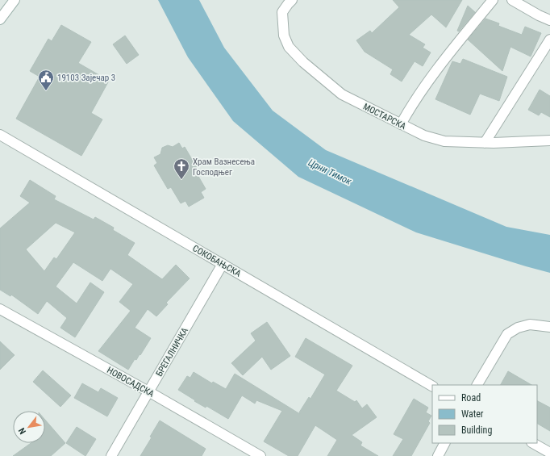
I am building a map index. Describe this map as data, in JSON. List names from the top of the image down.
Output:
{
  "streets": {
    "street": [
      "МОСТАРСКА",
      "СОКОБАЊСКА",
      "БРЕГАЛНИЧКА",
      "НОВОСАДСКА"
    ]
  },
  "crossings": [
    ["СОКОБАЊСКА", "БРЕГАЛНИЧКА"],
    ["БРЕГАЛНИЧКА", "НОВОСАДСКА"]
  ],
  "water": ["Црни Тимок"],
  "places": {
    "public building": ["19103 Зајечар 3"],
    "church": ["Храм Вазнесења Господњег"]
  },
  "legend": ["Road", "Water", "Building"],
  "north": "bottom left"
}
